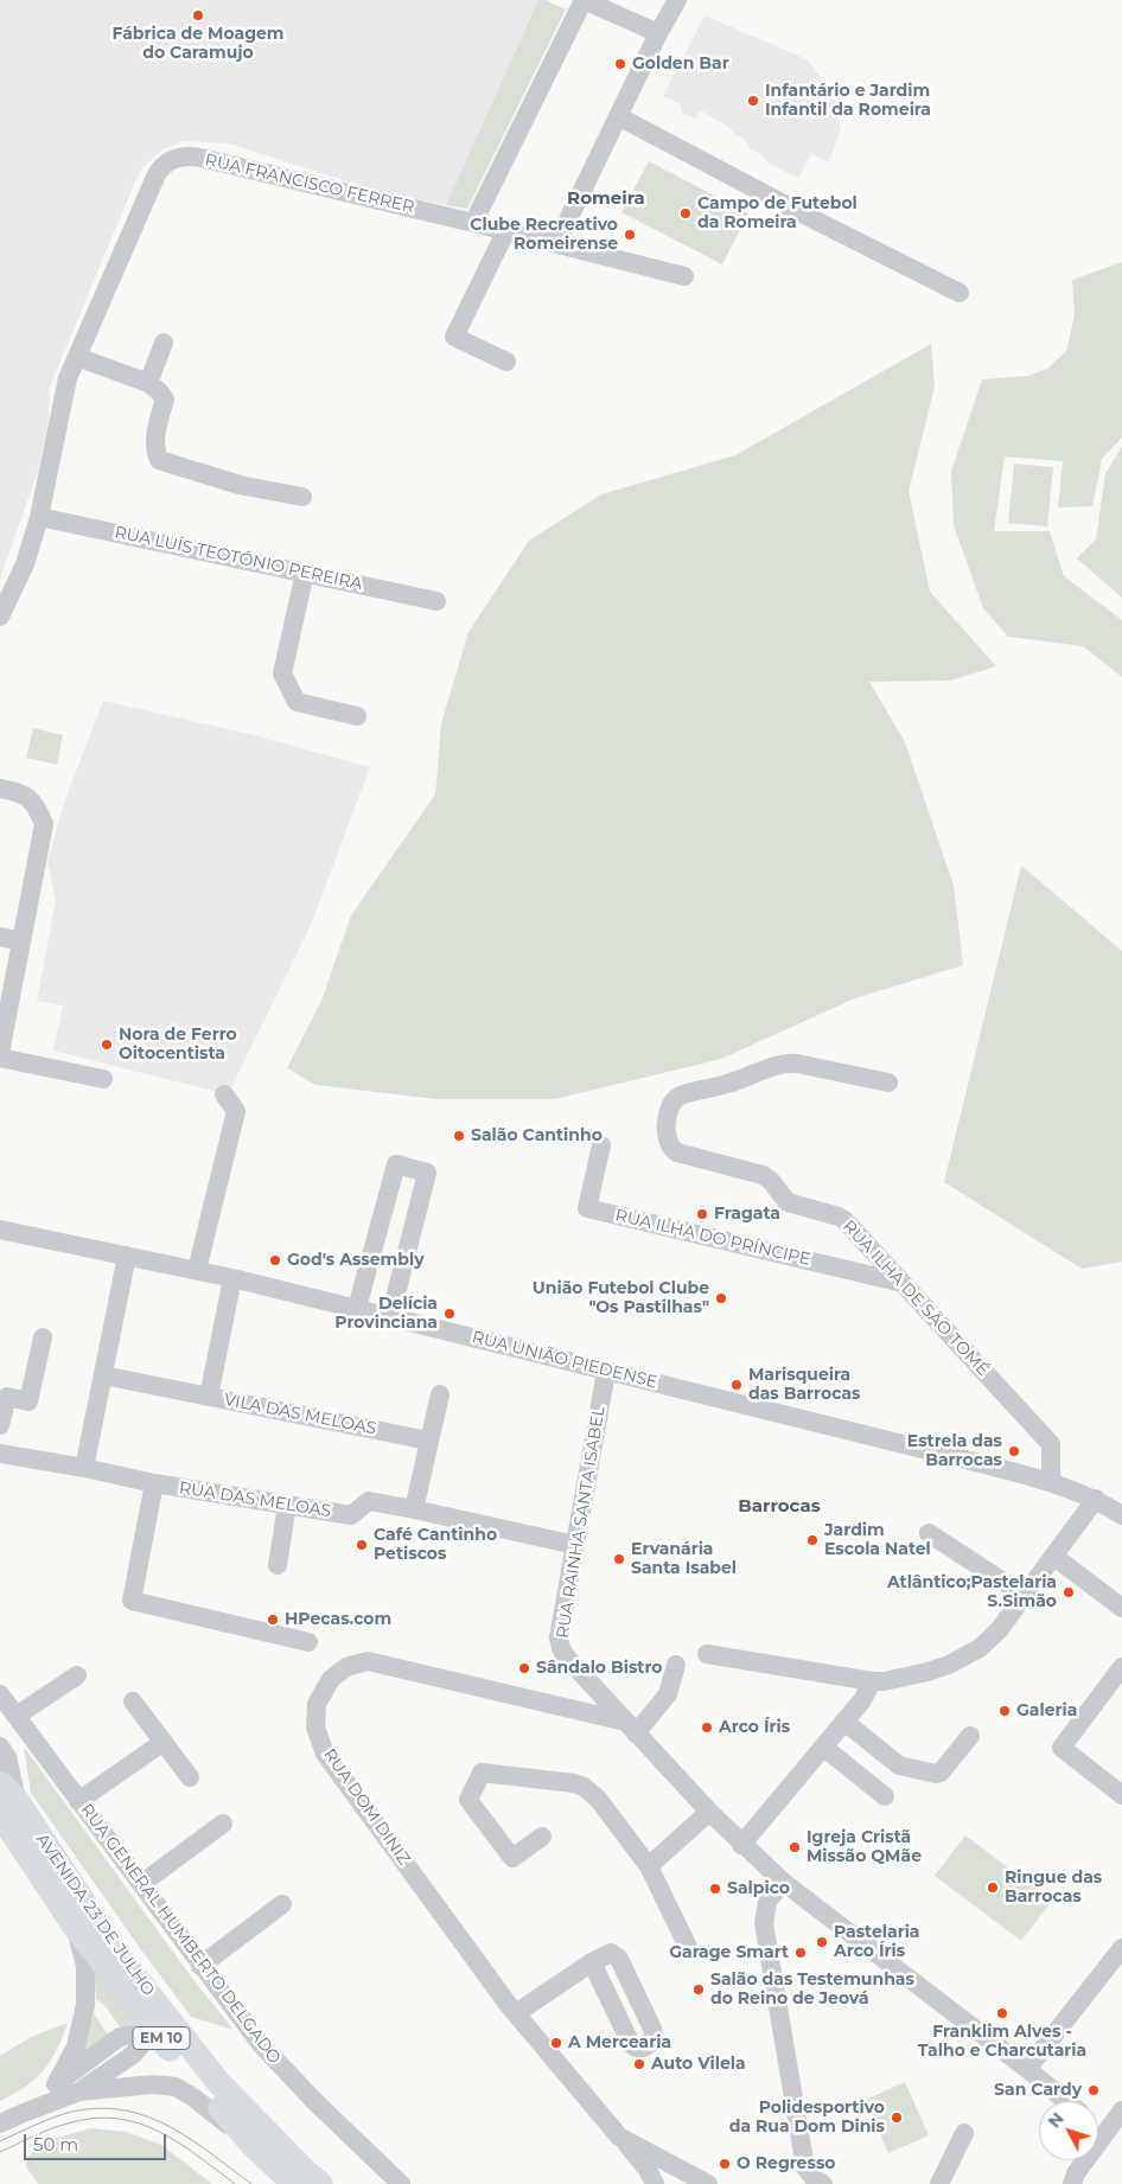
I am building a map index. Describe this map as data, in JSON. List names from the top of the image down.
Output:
{
  "streets": {
    "main road": ["AVENIDA 23 DE JULHO", "EM 10"],
    "street": [
      "RUA FRANCISCO FERRER",
      "RUA LUÍS TEOTÓNIO PEREIRA",
      "RUA ILHA DO PRÍNCIPE",
      "RUA ILHA DE SÃO TOMÉ",
      "RUA UNIÃO PIEDENSE",
      "VILA DAS MELOAS",
      "RUA DAS MELOAS",
      "RUA RAINHA SANTA ISABEL",
      "RUA DOM DINIZ",
      "RUA GENERAL HUMBERTO DELGADO"
    ]
  },
  "crossings": [
    ["RUA FRANCISCO FERRER", "RUA LUÍS TEOTÓNIO PEREIRA"],
    ["RUA ILHA DO PRÍNCIPE", "RUA ILHA DE SÃO TOMÉ"],
    ["RUA ILHA DE SÃO TOMÉ", "RUA UNIÃO PIEDENSE"],
    ["RUA UNIÃO PIEDENSE", "RUA RAINHA SANTA ISABEL"],
    ["RUA DAS MELOAS", "RUA RAINHA SANTA ISABEL"],
    ["RUA RAINHA SANTA ISABEL", "RUA DOM DINIZ"]
  ],
  "districts": ["Romeira", "Barrocas"],
  "places": [
    "Fábrica de Moagem do Caramujo",
    "Golden Bar",
    "Infantário e Jardim Infantil da Romeira",
    "Campo de Futebol da Romeira",
    "Clube Recreativo Romeirense",
    "Nora de Ferro Oitocentista",
    "Salão Cantinho",
    "Fragata",
    "God's Assembly",
    "União Futebol Clube \"Os Pastilhas\"",
    "Delícia Provinciana",
    "Marisqueira das Barrocas",
    "Estrela das Barrocas",
    "Jardim Escola Natel",
    "Café Cantinho Petiscos",
    "Ervanária Santa Isabel",
    "Atlântico;Pastelaria S.Simão",
    "HPecas.com",
    "Sândalo Bistro",
    "Galeria",
    "Arco Íris",
    "Igreja Cristã Missão QMãe",
    "Ringue das Barrocas",
    "Salpico",
    "Pastelaria Arco Íris",
    "Garage Smart",
    "Salão das Testemunhas do Reino de Jeová",
    "Franklim Alves - Talho e Charcutaria",
    "A Mercearia",
    "Auto Vilela",
    "San Cardy",
    "Polidesportivo da Rua Dom Dinis",
    "O Regresso"
  ],
  "scale_bar": "50 m",
  "north": "top left"
}
